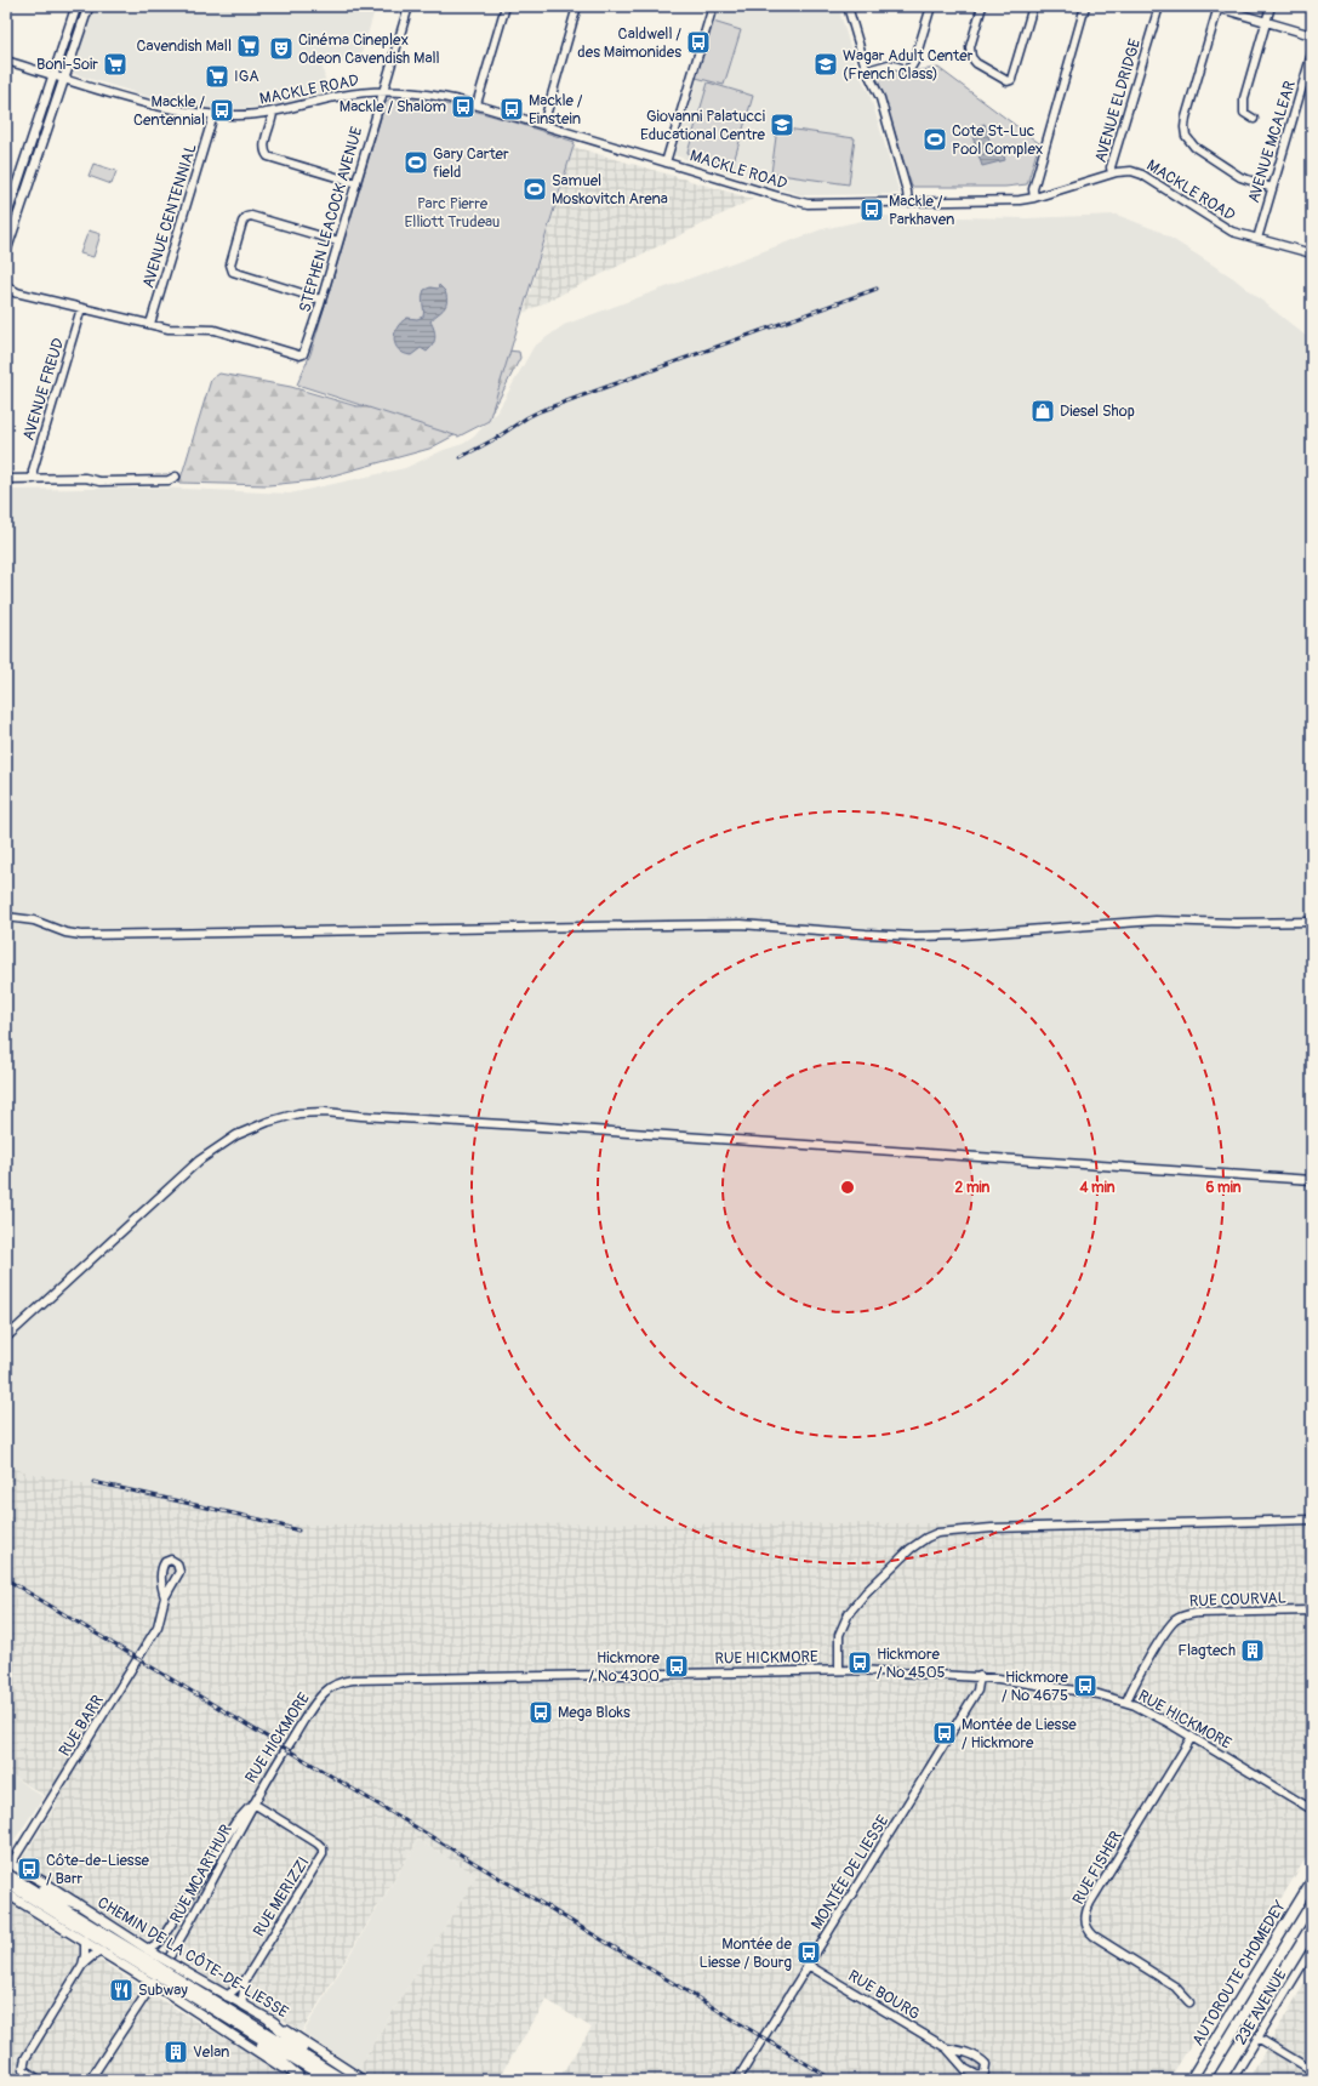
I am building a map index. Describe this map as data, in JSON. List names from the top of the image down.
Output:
{
  "streets": {
    "highway": ["AUTOROUTE CHOMEDEY"],
    "main road": ["CHEMIN DE LA CÔTE-DE-LIESSE"],
    "street": [
      "MACKLE ROAD",
      "AVENUE ELDRIDGE",
      "AVENUE MCALEAR",
      "AVENUE CENTENNIAL",
      "STEPHEN LEACOCK AVENUE",
      "AVENUE FREUD",
      "RUE COURVAL",
      "RUE HICKMORE",
      "RUE BARR",
      "RUE FISHER",
      "MONTÉE DE LIESSE",
      "RUE MCARTHUR",
      "RUE MERIZZI",
      "RUE BOURG",
      "23E AVENUE"
    ]
  },
  "crossings": [
    ["MACKLE ROAD", "AVENUE ELDRIDGE"],
    ["MACKLE ROAD", "AVENUE MCALEAR"],
    ["MACKLE ROAD", "AVENUE CENTENNIAL"],
    ["MACKLE ROAD", "STEPHEN LEACOCK AVENUE"],
    ["AVENUE CENTENNIAL", "STEPHEN LEACOCK AVENUE"],
    ["RUE COURVAL", "RUE HICKMORE"],
    ["RUE HICKMORE", "RUE FISHER"],
    ["RUE HICKMORE", "MONTÉE DE LIESSE"],
    ["RUE HICKMORE", "RUE MCARTHUR"],
    ["RUE HICKMORE", "RUE MERIZZI"],
    ["RUE BARR", "CHEMIN DE LA CÔTE-DE-LIESSE"],
    ["MONTÉE DE LIESSE", "RUE BOURG"],
    ["RUE MCARTHUR", "RUE MERIZZI"],
    ["RUE MERIZZI", "CHEMIN DE LA CÔTE-DE-LIESSE"]
  ],
  "parks": ["Parc Pierre Elliott Trudeau"],
  "places": {
    "bus stop": [
      "Caldwell / des Maimonides",
      "Mackle / Shalom",
      "Mackle / Einstein",
      "Mackle / Centennial",
      "Mackle / Parkhaven",
      "Hickmore / No 4505",
      "Hickmore / No 4300",
      "Hickmore / No 4675",
      "Mega Bloks",
      "Montée de Liesse / Hickmore",
      "Côte-de-Liesse / Barr",
      "Montée de Liesse / Bourg"
    ],
    "supermarket": ["Cavendish Mall", "Boni-Soir", "IGA"],
    "theatre": ["Cinéma Cineplex Odeon Cavendish Mall"],
    "school or university": ["Wagar Adult Center (French Class)", "Giovanni Palatucci Educational Centre"],
    "sports": ["Cote St-Luc Pool Complex", "Gary Carter field", "Samuel Moskovitch Arena"],
    "shop": ["Diesel Shop"],
    "building": ["Flagtech", "Velan"],
    "restaurant": ["Subway"]
  },
  "rings": ["2 min", "4 min", "6 min"]
}
